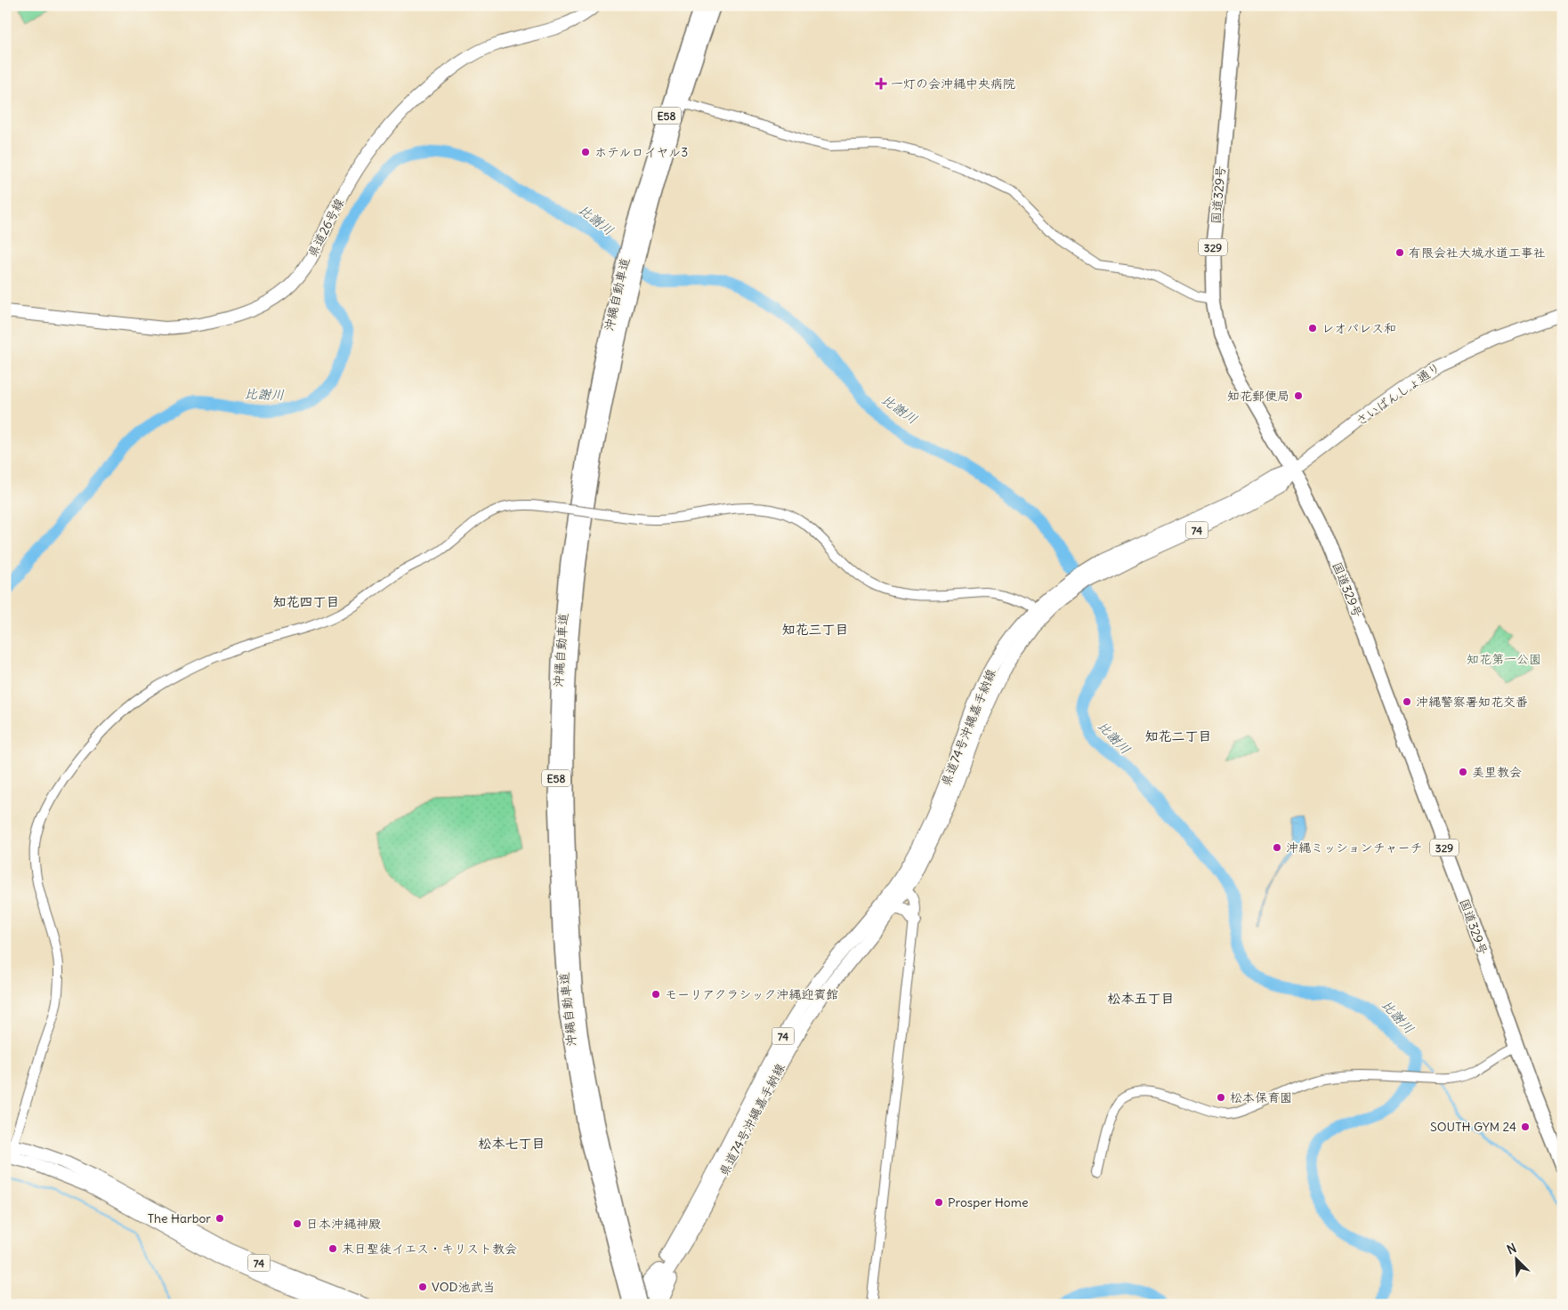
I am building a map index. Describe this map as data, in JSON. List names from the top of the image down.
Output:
{
  "streets": {
    "highway": [
      "E58",
      "国道329号",
      "329",
      "沖縄自動車道"
    ],
    "main road": [
      "県道26号線",
      "さいばんしょ通り",
      "74",
      "県道74号沖縄嘉手納線"
    ]
  },
  "crossings": [
    ["国道329号", "さいばんしょ通り"],
    ["国道329号", "県道74号沖縄嘉手納線"],
    ["沖縄自動車道", "県道74号沖縄嘉手納線"],
    ["さいばんしょ通り", "県道74号沖縄嘉手納線"]
  ],
  "districts": [
    "知花四丁目",
    "知花三丁目",
    "知花二丁目",
    "松本五丁目",
    "松本七丁目"
  ],
  "water": ["比謝川"],
  "parks": ["知花第一公園"],
  "places": {
    "health": ["一灯の会沖縄中央病院"],
    "other": [
      "ホテルロイヤル3",
      "有限会社大城水道工事社",
      "レオパレス和",
      "知花郵便局",
      "沖縄警察署知花交番",
      "美里教会",
      "沖縄ミッションチャーチ",
      "モーリアクラシック沖縄迎賓館",
      "松本保育園",
      "SOUTH GYM 24",
      "Prosper Home",
      "The Harbor",
      "日本沖縄神殿",
      "末日聖徒イエス・キリスト教会",
      "VOD池武当"
    ]
  },
  "north": "top left"
}
